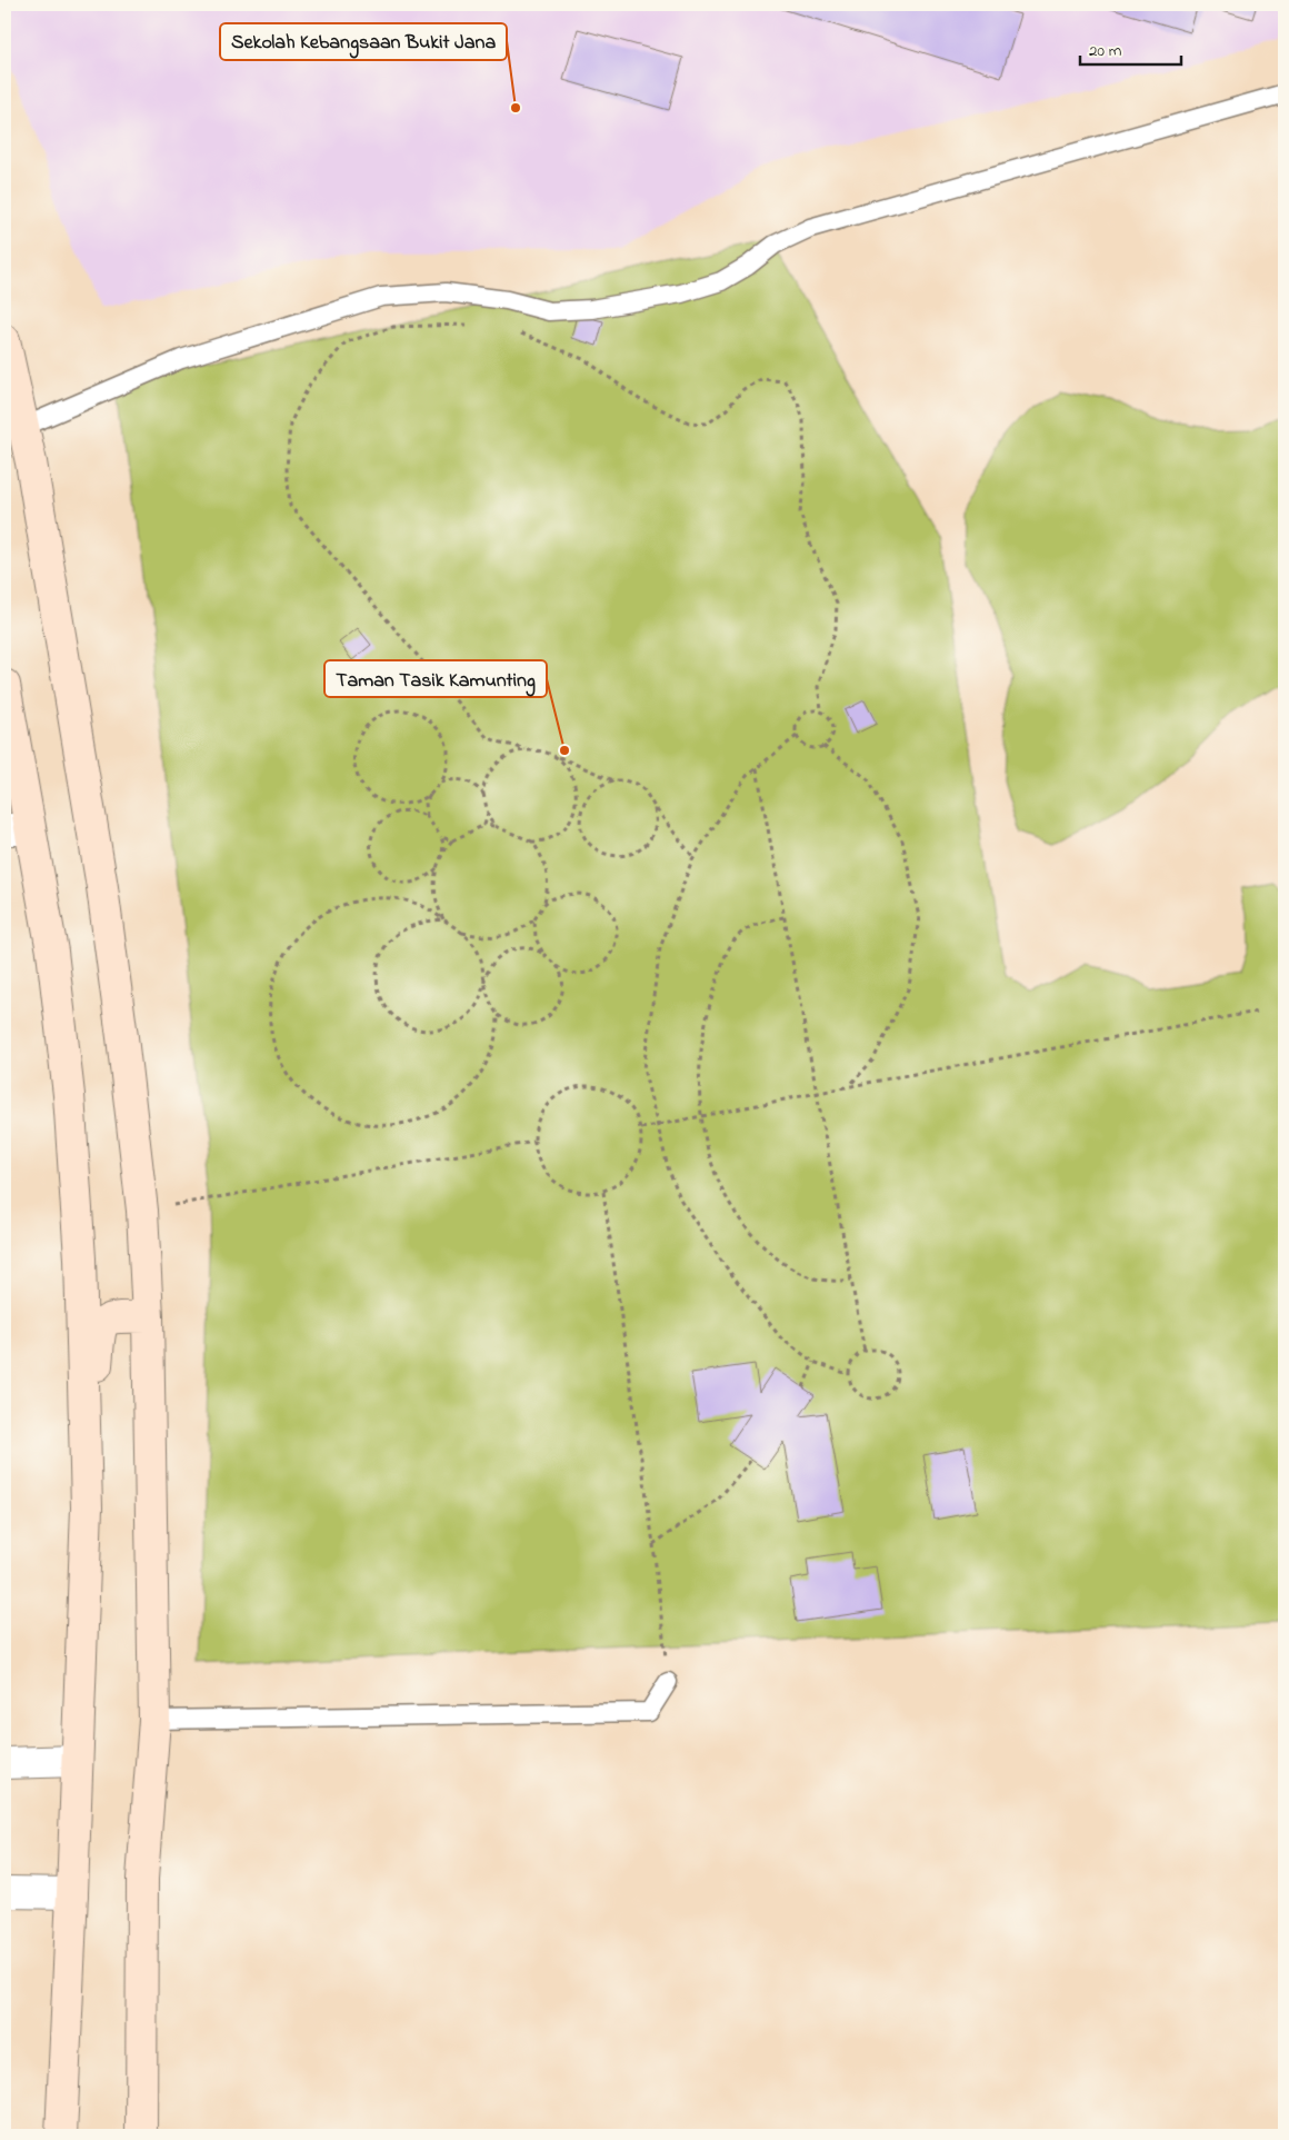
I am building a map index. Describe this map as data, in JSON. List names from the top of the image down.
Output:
{
  "places": ["Sekolah Kebangsaan Bukit Jana", "Taman Tasik Kamunting"],
  "scale_bar": "20 m"
}
